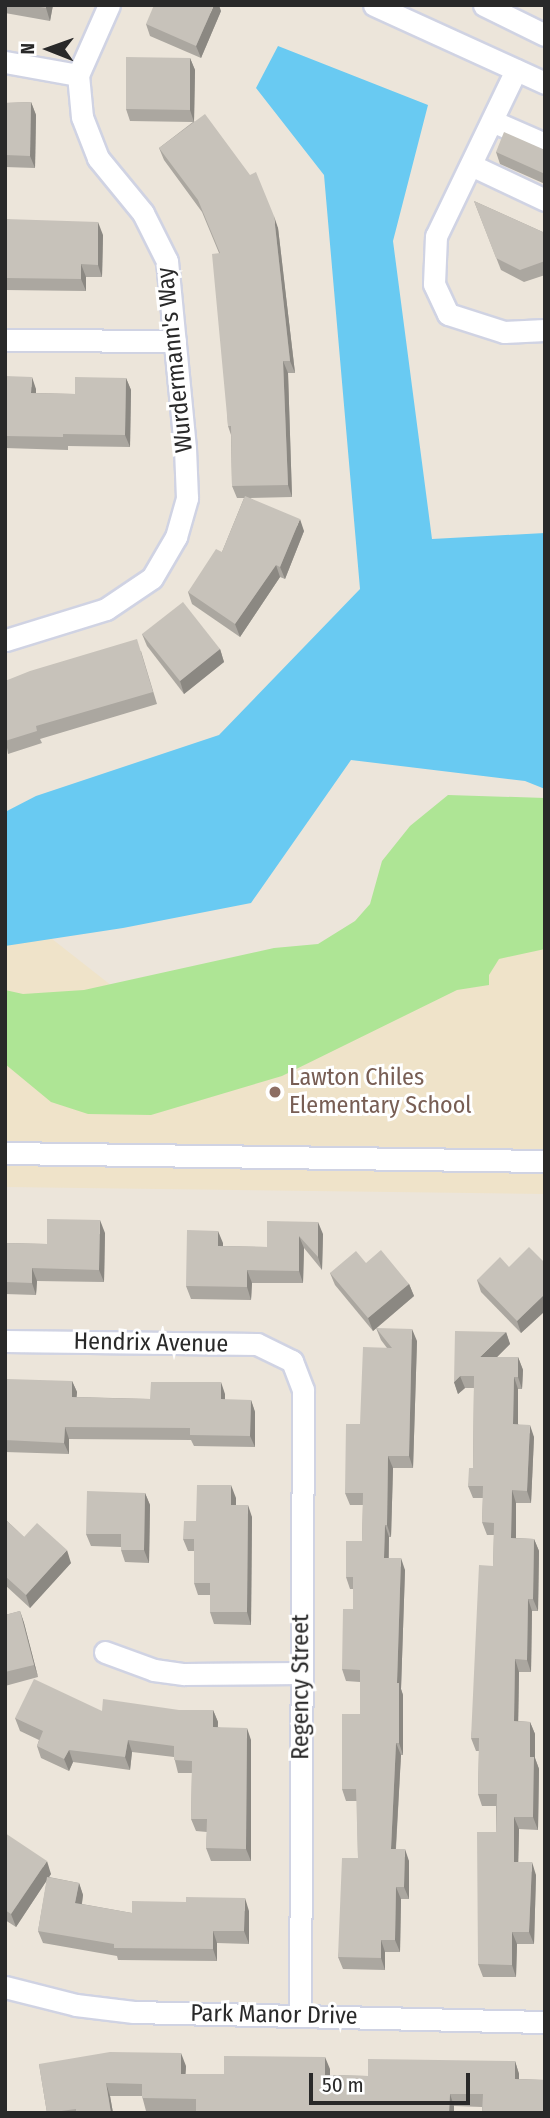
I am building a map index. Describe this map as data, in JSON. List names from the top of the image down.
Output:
{
  "streets": {
    "street": [
      "Wurdermann's Way",
      "Hendrix Avenue",
      "Regency Street",
      "Park Manor Drive"
    ]
  },
  "crossings": [
    ["Hendrix Avenue", "Regency Street"],
    ["Regency Street", "Park Manor Drive"]
  ],
  "places": ["Lawton Chiles Elementary School"],
  "scale_bar": "50 m",
  "north": "left"
}
